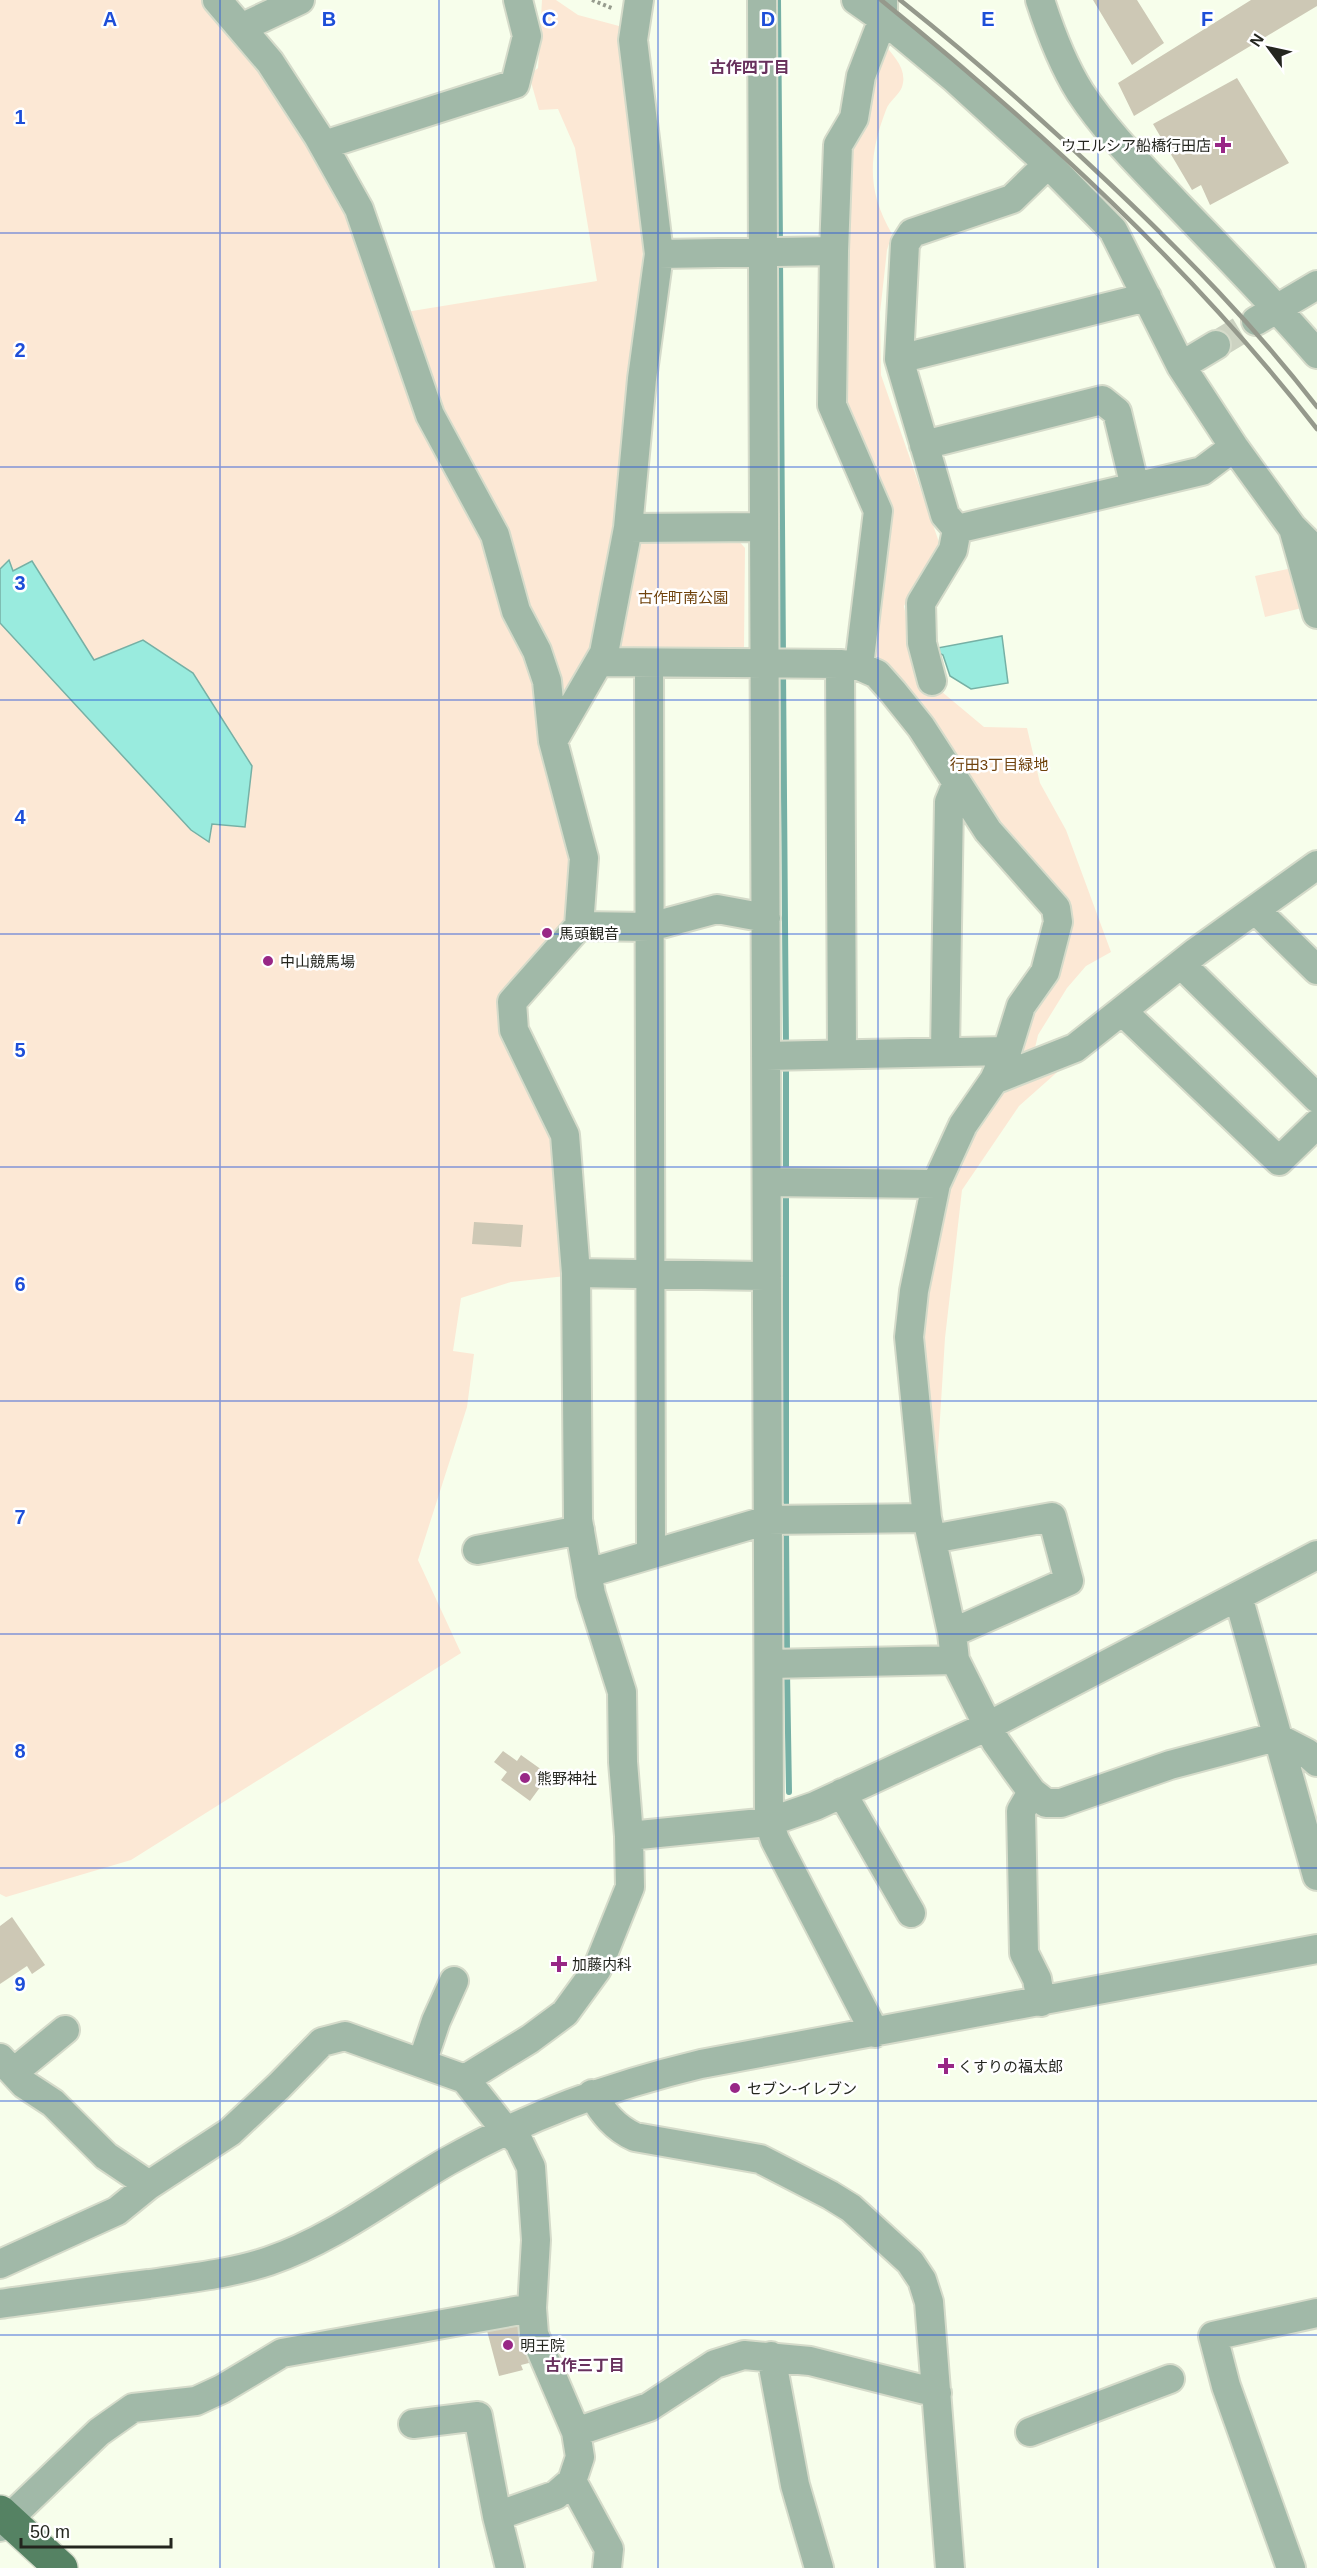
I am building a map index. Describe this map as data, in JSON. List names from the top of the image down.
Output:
{
  "districts": ["古作四丁目", "古作三丁目"],
  "parks": ["古作町南公園", "行田3丁目緑地"],
  "places": {
    "health": ["ウエルシア船橋行田店", "加藤内科", "くすりの福太郎"],
    "other": [
      "馬頭観音",
      "中山競馬場",
      "熊野神社",
      "セブン-イレブン",
      "明王院"
    ]
  },
  "scale_bar": "50 m",
  "north": "top left",
  "grid": {
    "columns": [
      "A",
      "B",
      "C",
      "D",
      "E",
      "F"
    ],
    "rows": [
      "1",
      "2",
      "3",
      "4",
      "5",
      "6",
      "7",
      "8",
      "9"
    ]
  }
}
